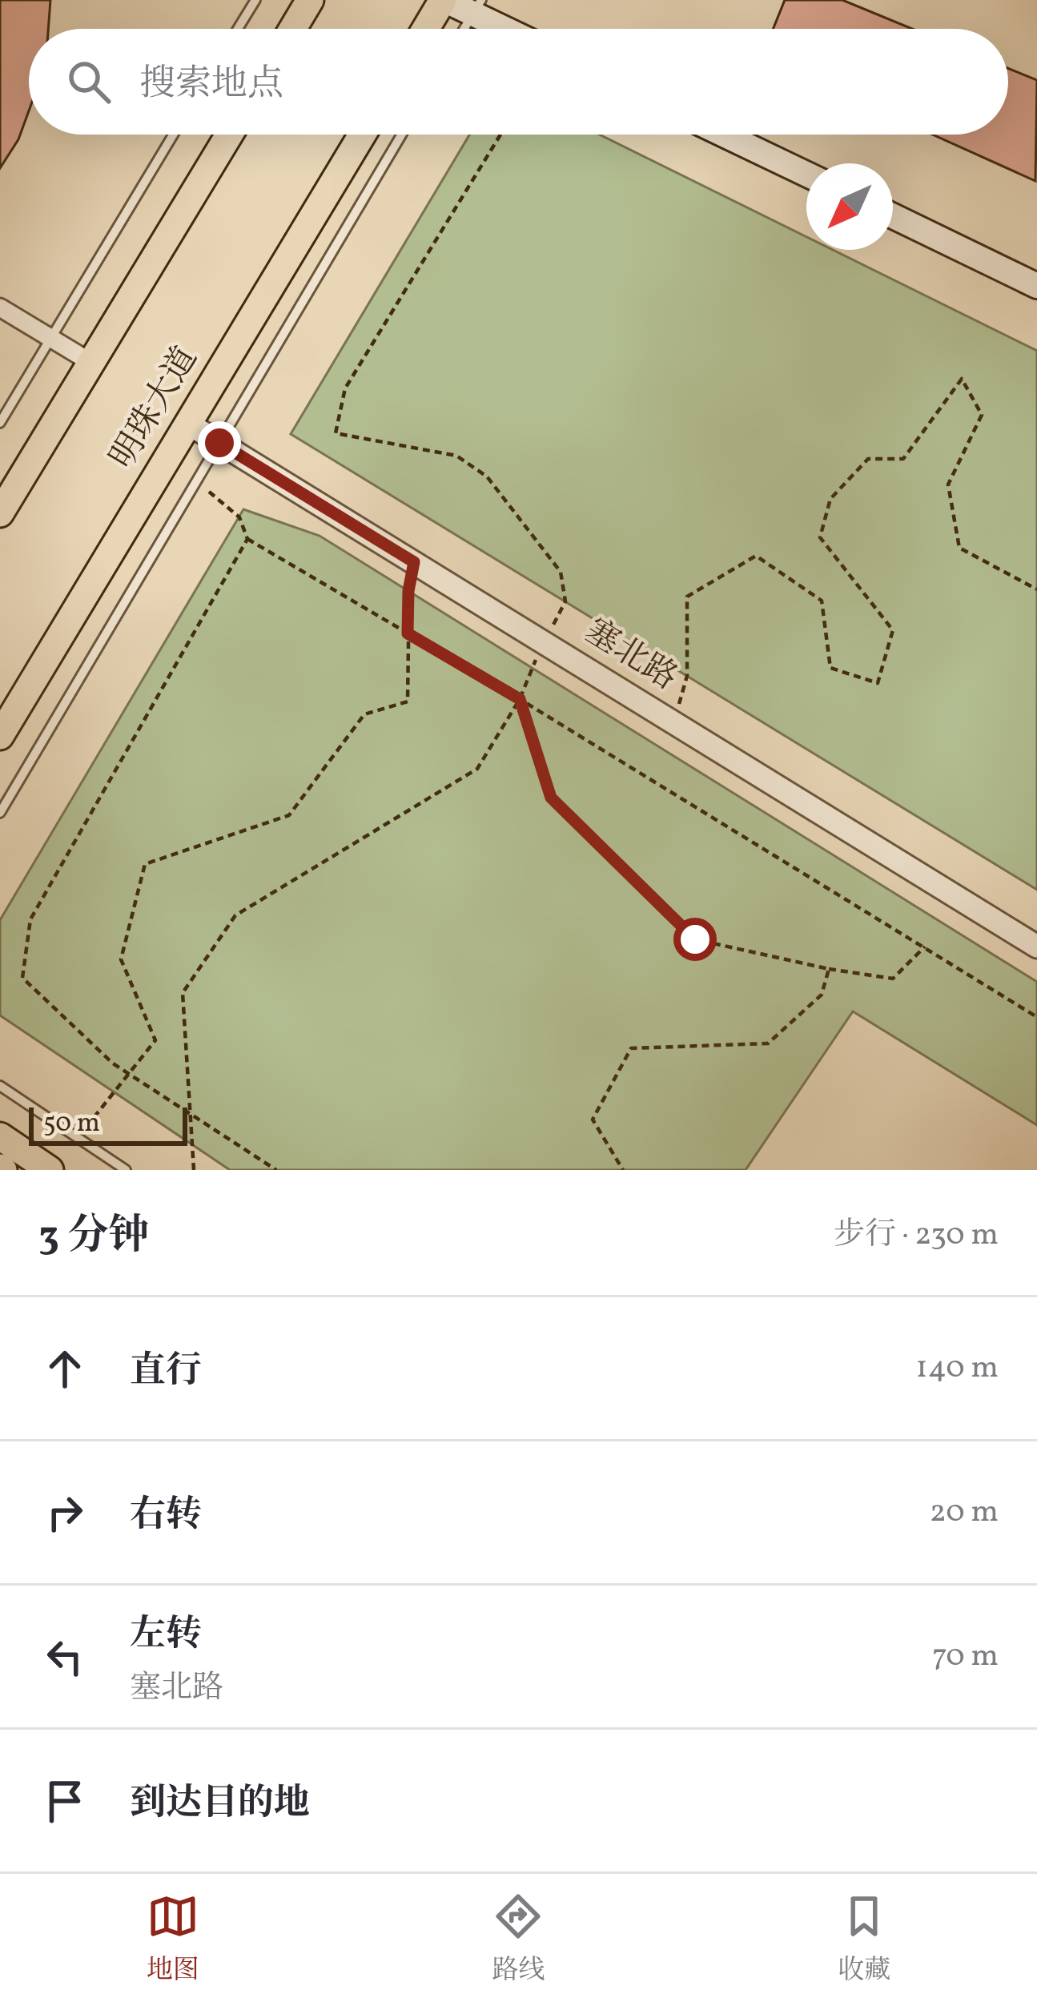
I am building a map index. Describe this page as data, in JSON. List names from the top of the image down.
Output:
{
  "streets": {
    "main road": ["明珠大道"],
    "street": ["塞北路"]
  },
  "crossings": [
    ["明珠大道", "塞北路"]
  ],
  "scale_bar": "50 m",
  "north": "bottom left",
  "page": {
    "search": "搜索地点",
    "scale": "50 m",
    "heading": ["3 分钟", "步行 · 230 m"],
    "list": [
      ["直行", "140 m"],
      ["右转", "20 m"],
      ["左转", "塞北路", "70 m"],
      "到达目的地"
    ],
    "nav": ["地图", "路线", "收藏"]
  }
}
